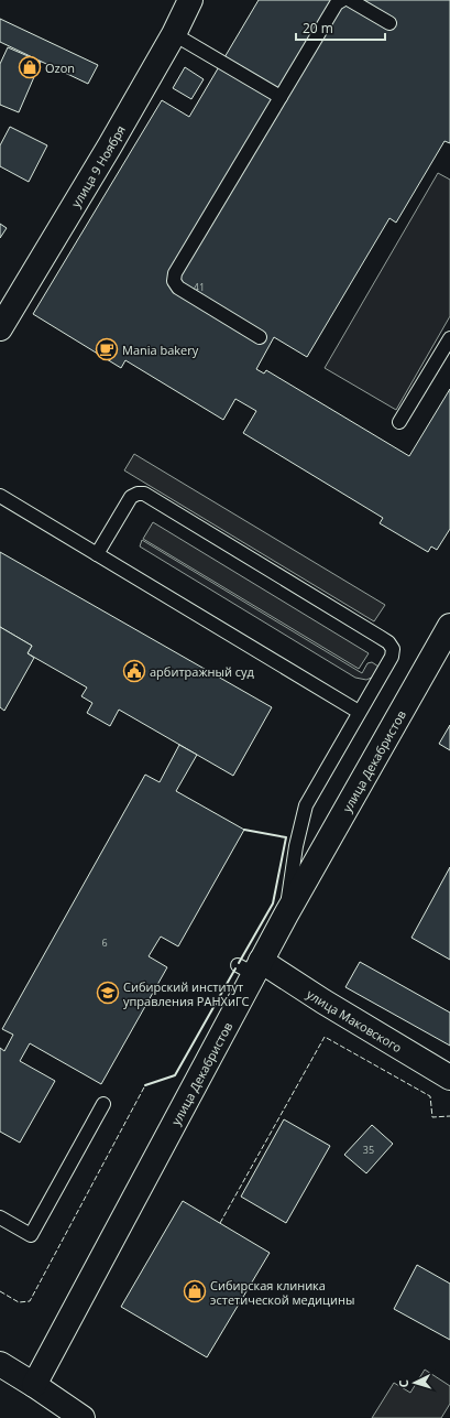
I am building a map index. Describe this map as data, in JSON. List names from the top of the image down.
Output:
{
  "streets": {
    "street": ["улица 9 Ноября", "улица Декабристов", "улица Маковского"]
  },
  "crossings": [
    ["улица Декабристов", "улица Маковского"]
  ],
  "places": {
    "shop": ["Ozon", "Сибирская клиника эстетической медицины"],
    "cafe": ["Mania bakery"],
    "public building": ["арбитражный суд"],
    "school or university": ["Сибирский институт управления РАНХиГС"]
  },
  "house_numbers": ["41", "6", "35"],
  "scale_bar": "20 m",
  "north": "left"
}
